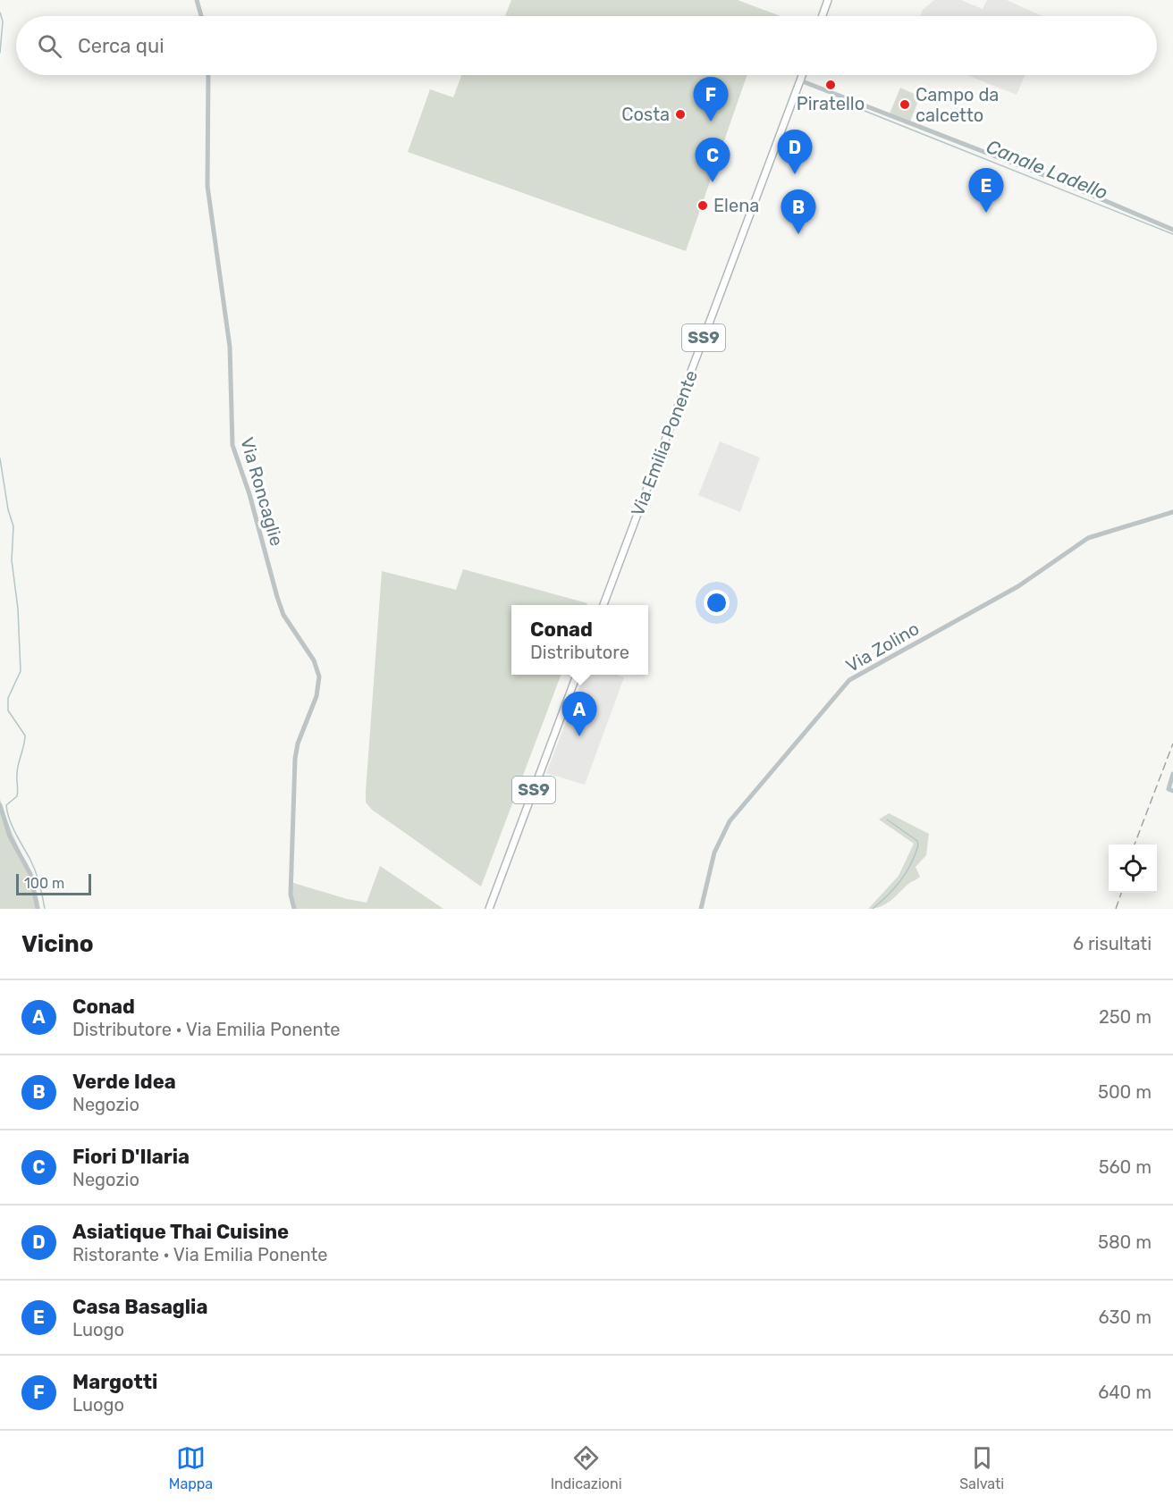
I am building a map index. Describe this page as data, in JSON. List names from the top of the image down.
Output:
{
  "streets": {
    "main road": ["SS9", "Via Emilia Ponente"],
    "street": ["Via Roncaglie", "Via Zolino"]
  },
  "water": ["Canale Ladello"],
  "places": [
    "Piratello",
    "Campo da calcetto",
    "Costa",
    "Elena"
  ],
  "scale_bar": "100 m",
  "page": {
    "search": "Cerca qui",
    "pins": [
      "F",
      "D",
      "C",
      "E",
      "B",
      "A"
    ],
    "popup": ["Conad", "Distributore"],
    "scale": "100 m",
    "heading": ["Vicino", "6 risultati"],
    "list": [
      {
        "mark": "A",
        "name": "Conad",
        "note": "Distributore · Via Emilia Ponente",
        "value": "250 m"
      },
      {
        "mark": "B",
        "name": "Verde Idea",
        "note": "Negozio",
        "value": "500 m"
      },
      {
        "mark": "C",
        "name": "Fiori D'Ilaria",
        "note": "Negozio",
        "value": "560 m"
      },
      {
        "mark": "D",
        "name": "Asiatique Thai Cuisine",
        "note": "Ristorante · Via Emilia Ponente",
        "value": "580 m"
      },
      {
        "mark": "E",
        "name": "Casa Basaglia",
        "note": "Luogo",
        "value": "630 m"
      },
      {
        "mark": "F",
        "name": "Margotti",
        "note": "Luogo",
        "value": "640 m"
      }
    ],
    "nav": ["Mappa", "Indicazioni", "Salvati"]
  }
}
